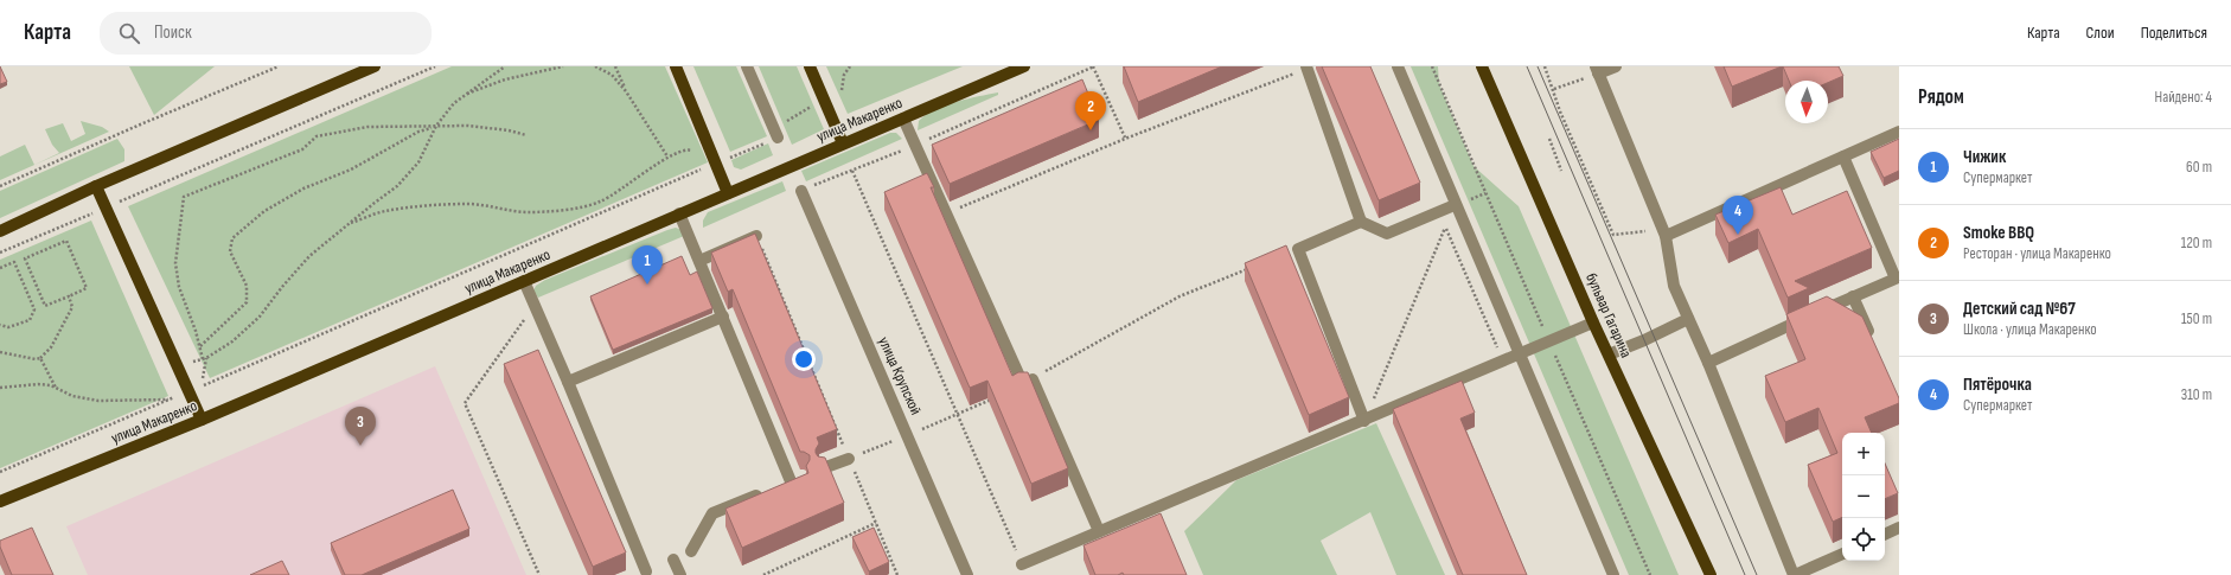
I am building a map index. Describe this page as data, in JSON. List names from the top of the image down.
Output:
{
  "streets": {
    "main road": ["улица Макаренко", "бульвар Гагарина"],
    "street": ["улица Крупской"]
  },
  "north": "bottom",
  "page": {
    "header": "Карта",
    "search": "Поиск",
    "nav": ["Карта", "Слои", "Поделиться"],
    "heading": ["Рядом", "Найдено: 4"],
    "pins": [
      "2",
      "4",
      "1",
      "3"
    ],
    "list": [
      {
        "mark": "1",
        "name": "Чижик",
        "note": "Супермаркет",
        "value": "60 m"
      },
      {
        "mark": "2",
        "name": "Smoke BBQ",
        "note": "Ресторан · улица Макаренко",
        "value": "120 m"
      },
      {
        "mark": "3",
        "name": "Детский сад №67",
        "note": "Школа · улица Макаренко",
        "value": "150 m"
      },
      {
        "mark": "4",
        "name": "Пятёрочка",
        "note": "Супермаркет",
        "value": "310 m"
      }
    ],
    "map_buttons": ["+", "−"]
  }
}
